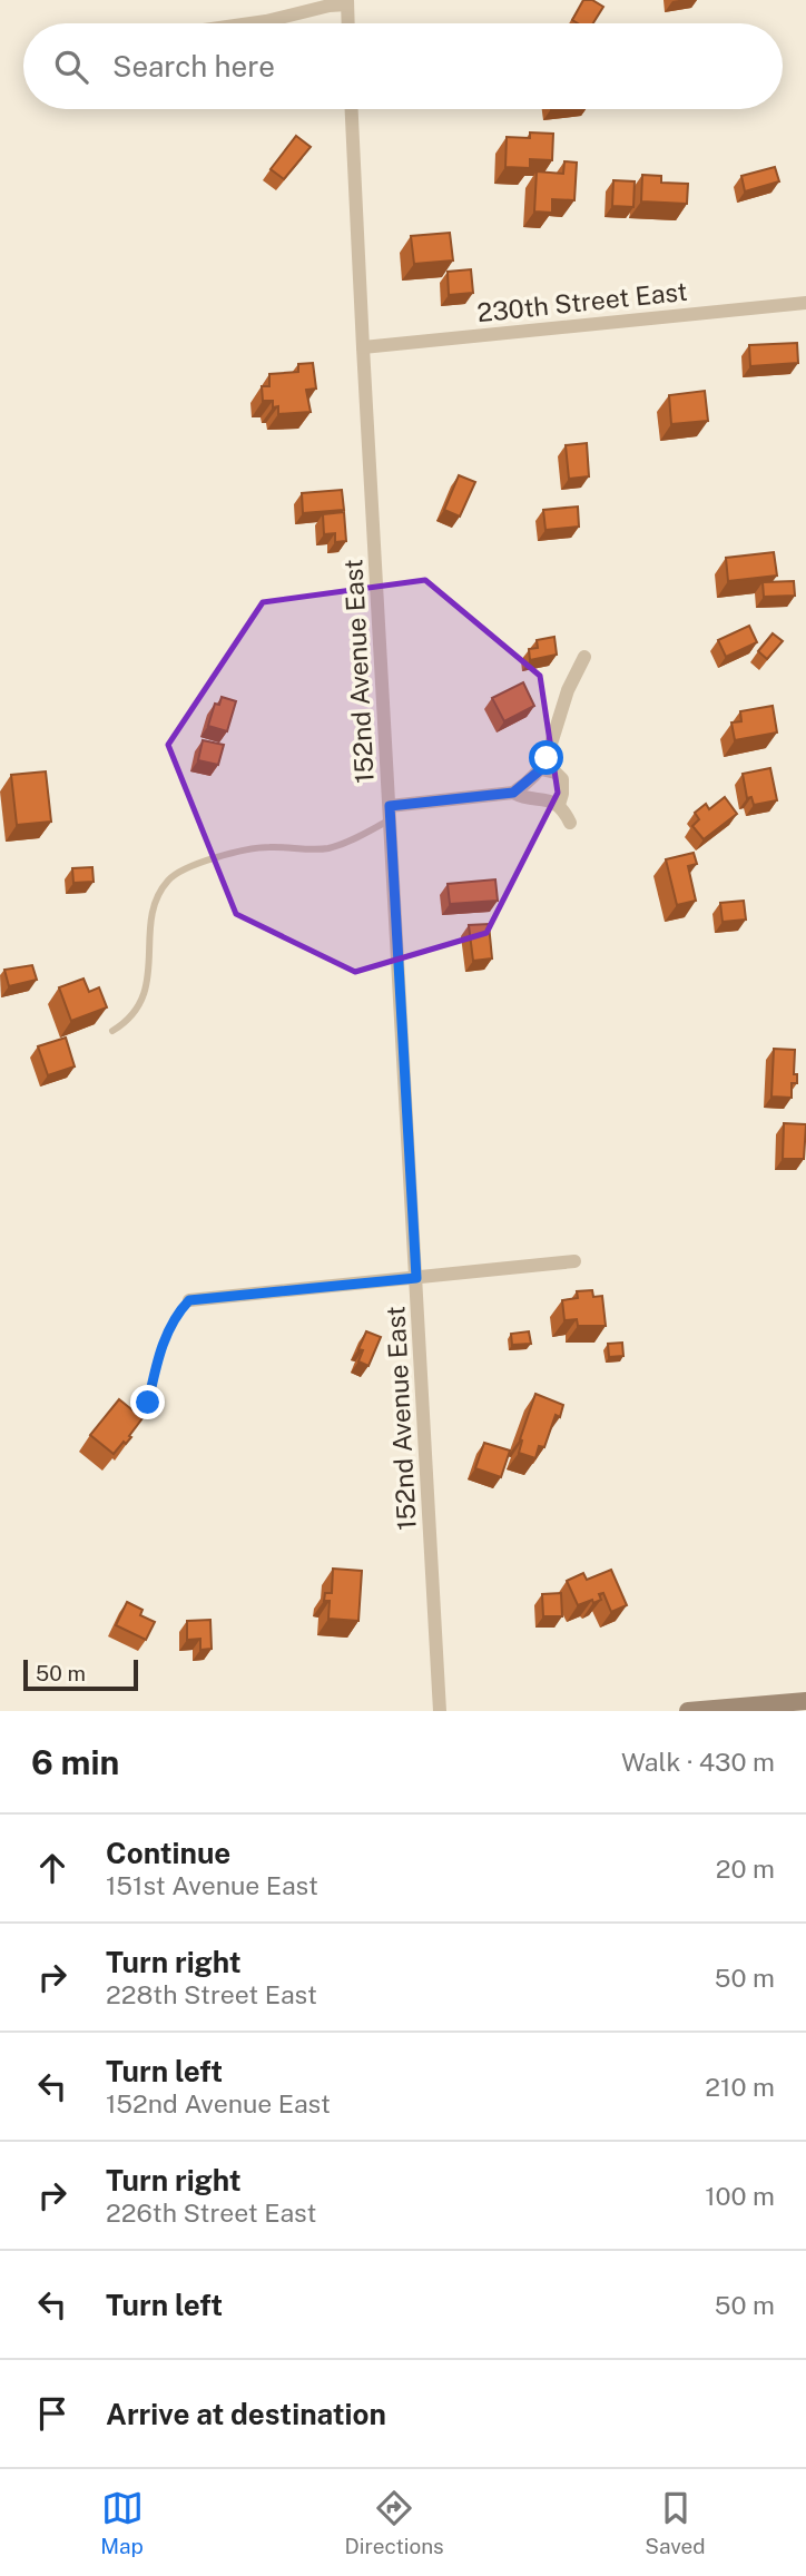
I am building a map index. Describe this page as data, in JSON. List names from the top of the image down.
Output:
{
  "streets": {
    "street": ["230th Street East", "152nd Avenue East"]
  },
  "crossings": [
    ["230th Street East", "152nd Avenue East"]
  ],
  "scale_bar": "50 m",
  "page": {
    "search": "Search here",
    "scale": "50 m",
    "heading": ["6 min", "Walk · 430 m"],
    "list": [
      ["Continue", "151st Avenue East", "20 m"],
      ["Turn right", "228th Street East", "50 m"],
      ["Turn left", "152nd Avenue East", "210 m"],
      ["Turn right", "226th Street East", "100 m"],
      ["Turn left", "50 m"],
      "Arrive at destination"
    ],
    "nav": ["Map", "Directions", "Saved"]
  }
}
